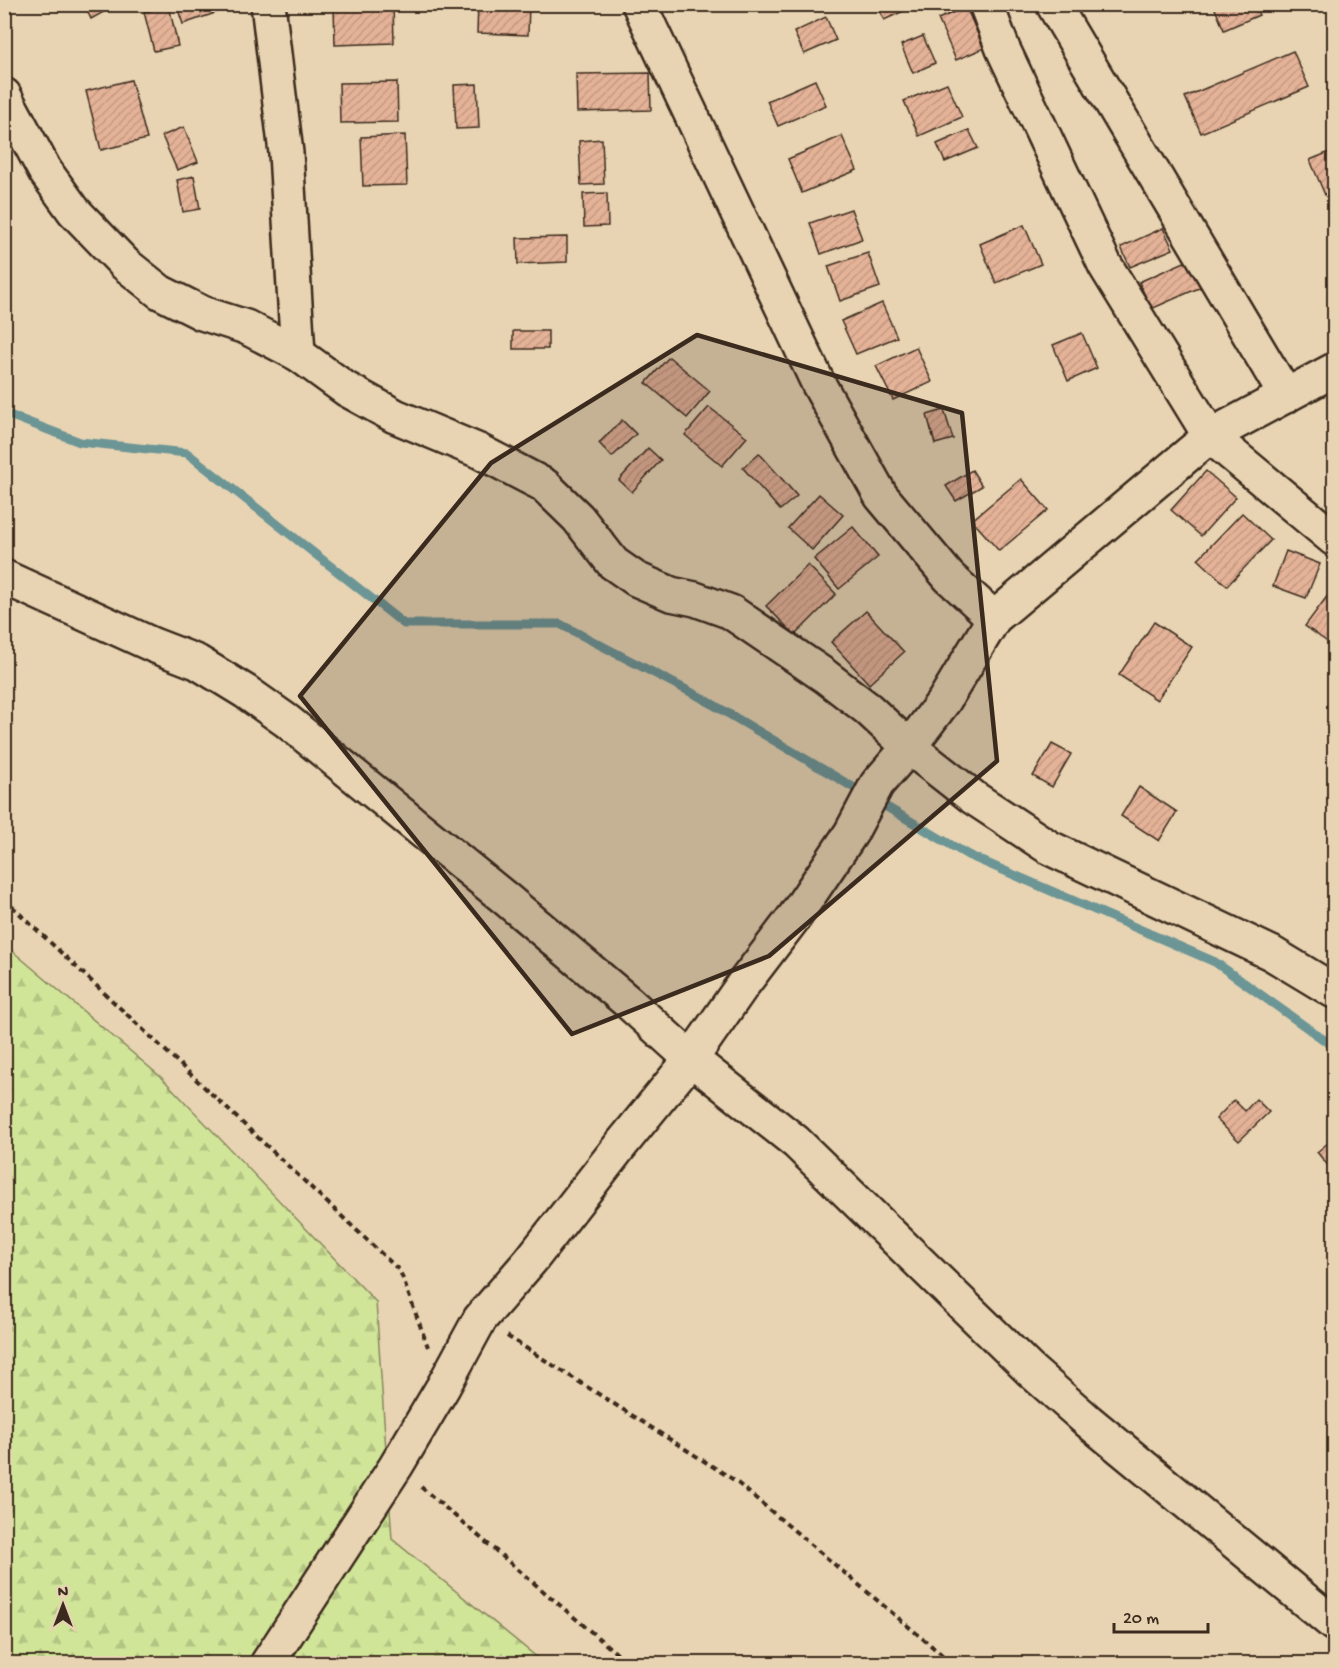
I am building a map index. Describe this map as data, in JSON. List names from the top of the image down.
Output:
{
  "scale_bar": "20 m",
  "north": "top"
}
